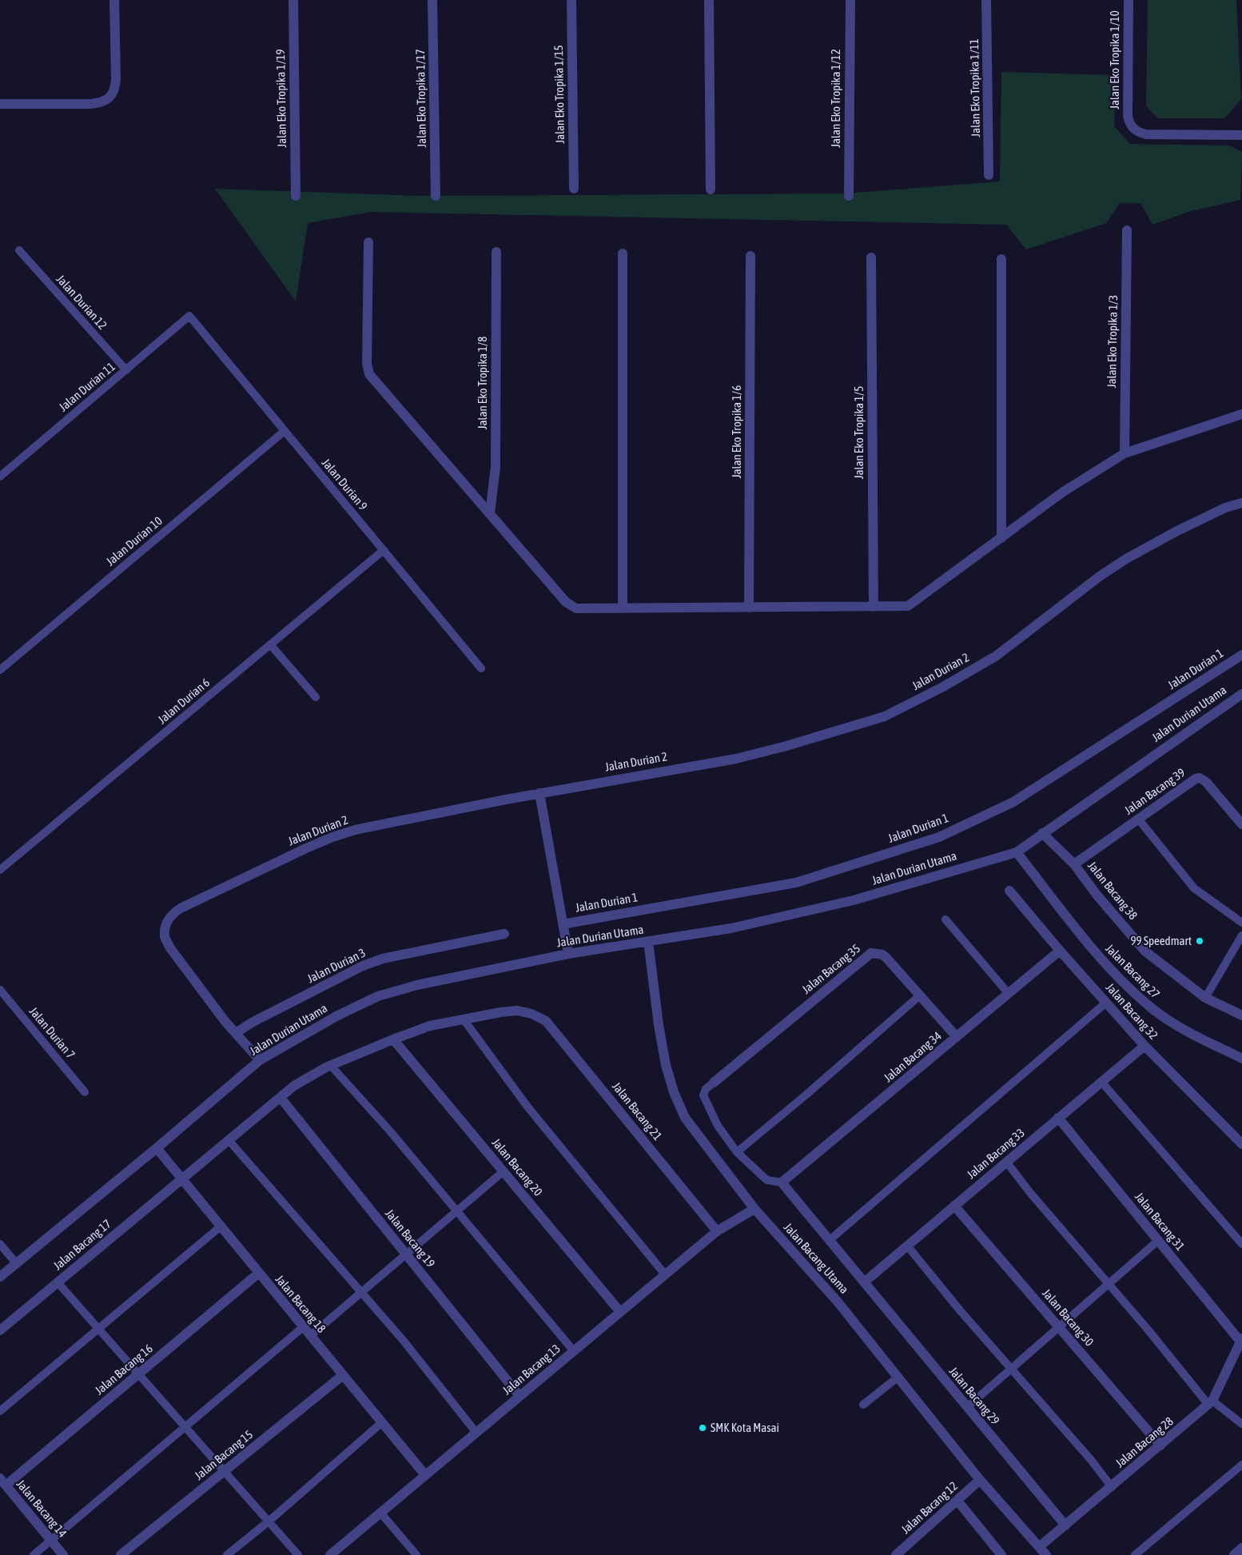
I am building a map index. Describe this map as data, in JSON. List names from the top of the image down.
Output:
{
  "streets": {
    "street": [
      "Jalan Eko Tropika 1/10",
      "Jalan Eko Tropika 1/11",
      "Jalan Eko Tropika 1/15",
      "Jalan Eko Tropika 1/19",
      "Jalan Eko Tropika 1/17",
      "Jalan Eko Tropika 1/12",
      "Jalan Eko Tropika 1/3",
      "Jalan Eko Tropika 1/8",
      "Jalan Eko Tropika 1/6",
      "Jalan Eko Tropika 1/5",
      "Jalan Durian 1",
      "Jalan Durian 2",
      "Jalan Durian Utama",
      "Jalan Bacang 39",
      "Jalan Bacang 38",
      "Jalan Durian 3",
      "Jalan Bacang 35",
      "Jalan Bacang 27",
      "Jalan Bacang 32",
      "Jalan Bacang 34",
      "Jalan Bacang 21",
      "Jalan Bacang 33",
      "Jalan Bacang 20",
      "Jalan Bacang 31",
      "Jalan Bacang 19",
      "Jalan Bacang 17",
      "Jalan Bacang Utama",
      "Jalan Bacang 18",
      "Jalan Bacang 30",
      "Jalan Bacang 16",
      "Jalan Bacang 13",
      "Jalan Bacang 29",
      "Jalan Bacang 28",
      "Jalan Bacang 15",
      "Jalan Bacang 12",
      "Jalan Bacang 14"
    ],
    "lane": [
      "Jalan Durian 12",
      "Jalan Durian 11",
      "Jalan Durian 9",
      "Jalan Durian 10",
      "Jalan Durian 6",
      "Jalan Durian 7"
    ]
  },
  "crossings": [
    ["Jalan Durian 12", "Jalan Durian 11"],
    ["Jalan Durian 11", "Jalan Durian 9"],
    ["Jalan Durian 9", "Jalan Durian 10"],
    ["Jalan Durian 9", "Jalan Durian 6"],
    ["Jalan Durian 2", "Jalan Durian Utama"],
    ["Jalan Durian 2", "Jalan Durian 3"],
    ["Jalan Durian Utama", "Jalan Bacang 38"],
    ["Jalan Durian Utama", "Jalan Bacang 27"],
    ["Jalan Durian Utama", "Jalan Bacang Utama"],
    ["Jalan Durian Utama", "Jalan Bacang 18"],
    ["Jalan Bacang 39", "Jalan Bacang 38"],
    ["Jalan Bacang 35", "Jalan Bacang 34"],
    ["Jalan Bacang 32", "Jalan Bacang 34"],
    ["Jalan Bacang 32", "Jalan Bacang 33"],
    ["Jalan Bacang 34", "Jalan Bacang 29"],
    ["Jalan Bacang 21", "Jalan Bacang 17"],
    ["Jalan Bacang 21", "Jalan Bacang 13"],
    ["Jalan Bacang 33", "Jalan Bacang 31"],
    ["Jalan Bacang 33", "Jalan Bacang 30"],
    ["Jalan Bacang 33", "Jalan Bacang 29"],
    ["Jalan Bacang 20", "Jalan Bacang 17"],
    ["Jalan Bacang 20", "Jalan Bacang 13"],
    ["Jalan Bacang 31", "Jalan Bacang 28"],
    ["Jalan Bacang 19", "Jalan Bacang 17"],
    ["Jalan Bacang 19", "Jalan Bacang 13"],
    ["Jalan Bacang 17", "Jalan Bacang 18"],
    ["Jalan Bacang Utama", "Jalan Bacang 13"],
    ["Jalan Bacang Utama", "Jalan Bacang 28"],
    ["Jalan Bacang Utama", "Jalan Bacang 12"],
    ["Jalan Bacang 18", "Jalan Bacang 16"],
    ["Jalan Bacang 18", "Jalan Bacang 13"],
    ["Jalan Bacang 18", "Jalan Bacang 15"],
    ["Jalan Bacang 30", "Jalan Bacang 28"],
    ["Jalan Bacang 16", "Jalan Bacang 14"],
    ["Jalan Bacang 29", "Jalan Bacang 28"]
  ],
  "places": ["99 Speedmart", "SMK Kota Masai"]
}
